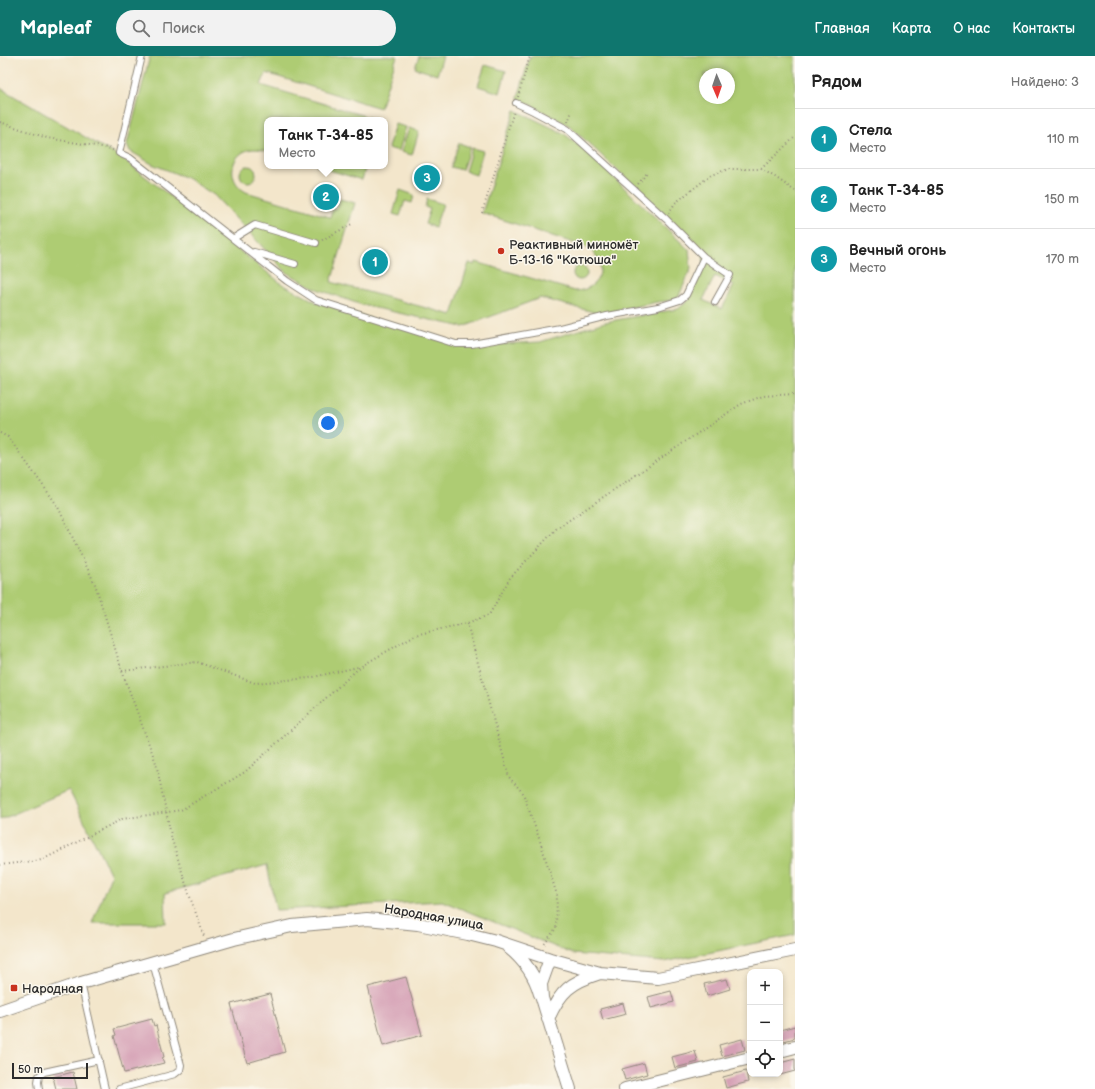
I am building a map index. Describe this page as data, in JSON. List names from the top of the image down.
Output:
{
  "streets": {
    "street": ["Народная улица"]
  },
  "places": {
    "other": ["Реактивный миномёт Б-13-16 \"Катюша\""],
    "transit": ["Народная"]
  },
  "scale_bar": "50 m",
  "north": "bottom",
  "page": {
    "header": "Mapleaf",
    "search": "Поиск",
    "nav": [
      "Главная",
      "Карта",
      "О нас",
      "Контакты"
    ],
    "heading": ["Рядом", "Найдено: 3"],
    "list": [
      {
        "mark": "1",
        "name": "Стела",
        "note": "Место",
        "value": "110 m"
      },
      {
        "mark": "2",
        "name": "Танк Т-34-85",
        "note": "Место",
        "value": "150 m"
      },
      {
        "mark": "3",
        "name": "Вечный огонь",
        "note": "Место",
        "value": "170 m"
      }
    ],
    "popup": ["Танк Т-34-85", "Место"],
    "pins": ["3", "2", "1"],
    "map_buttons": ["+", "−"],
    "scale": "50 m"
  }
}
